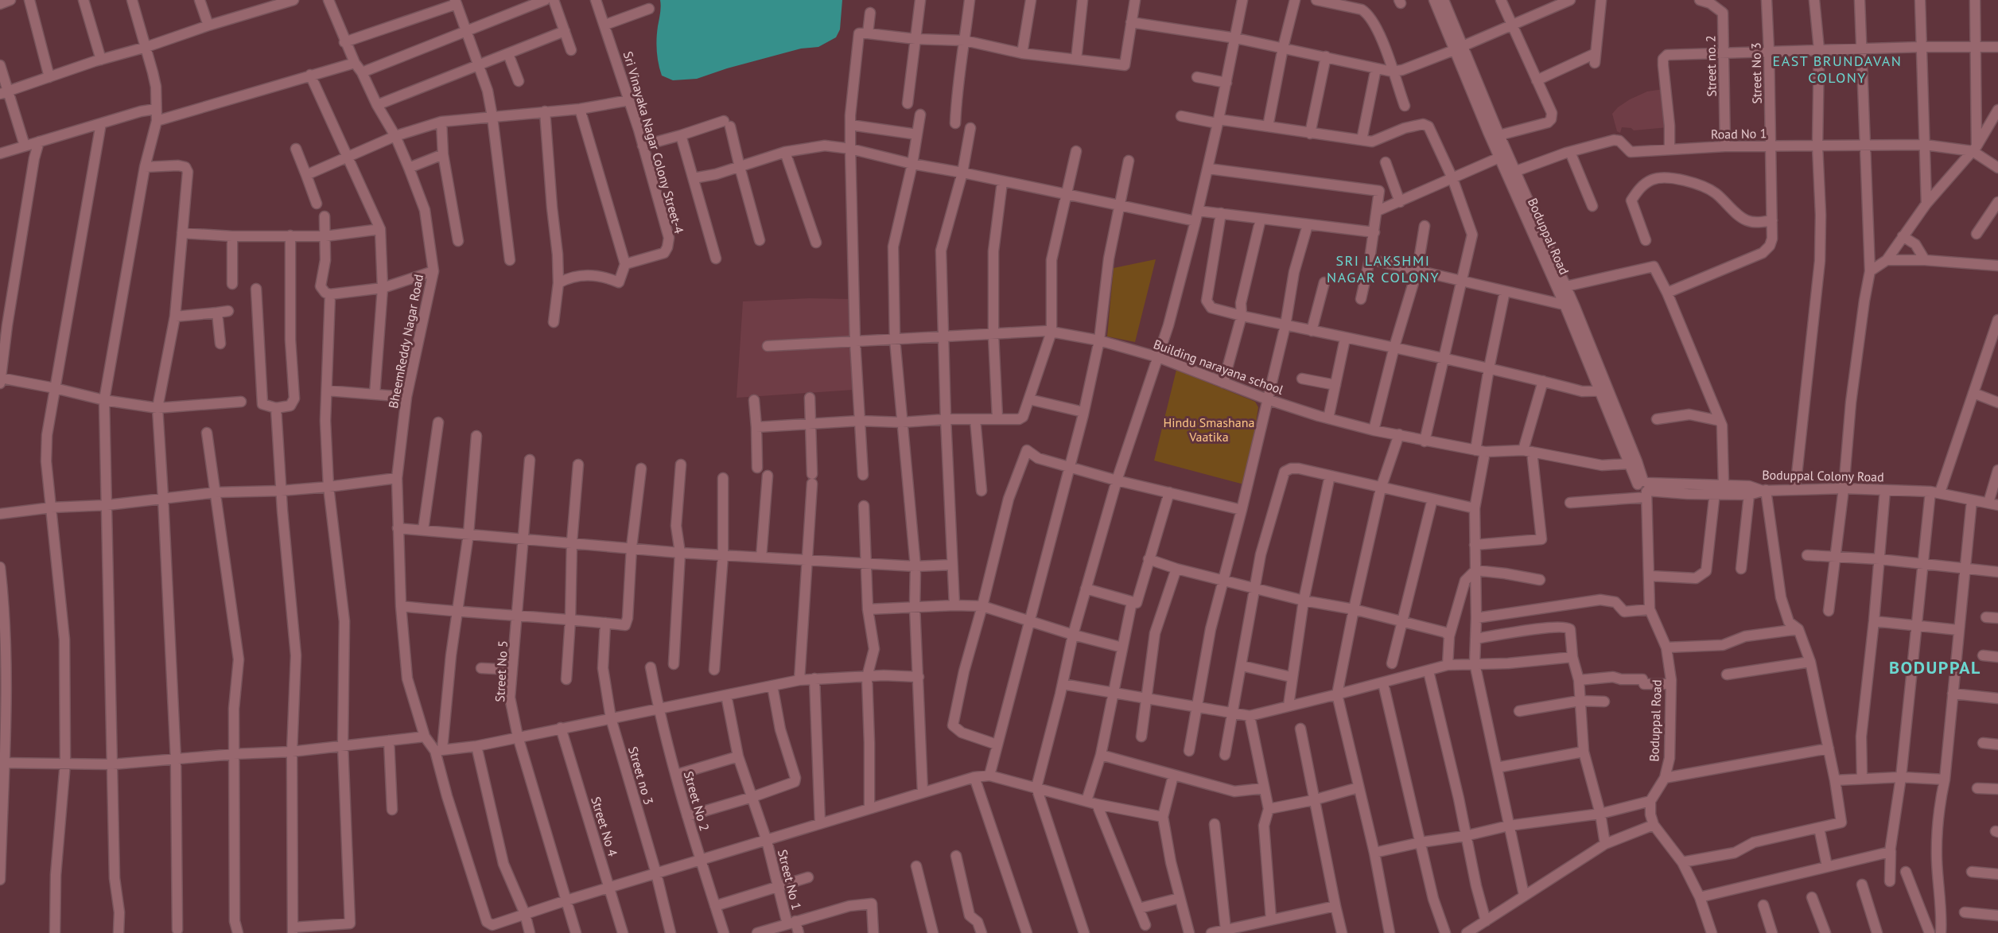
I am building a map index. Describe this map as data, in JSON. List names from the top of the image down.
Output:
{
  "streets": {
    "street": [
      "Street no. 2",
      "Street No 3",
      "Road No 1",
      "Sri Vinayaka Nagar Colony Street-4",
      "Boduppal Road",
      "BheemReddy Nagar Road",
      "Building narayana school",
      "Boduppal Colony Road",
      "Street No 5",
      "Street no 3",
      "Street No 2",
      "Street No 4",
      "Street No 1"
    ]
  },
  "crossings": [
    ["Street no. 2", "Road No 1"],
    ["Street No 3", "Road No 1"],
    ["Road No 1", "Boduppal Road"],
    ["Boduppal Road", "Building narayana school"],
    ["Boduppal Road", "Boduppal Colony Road"]
  ],
  "districts": ["EAST BRUNDAVAN COLONY", "SRI LAKSHMI NAGAR COLONY", "BODUPPAL"],
  "parks": ["Hindu Smashana Vaatika"]
}
